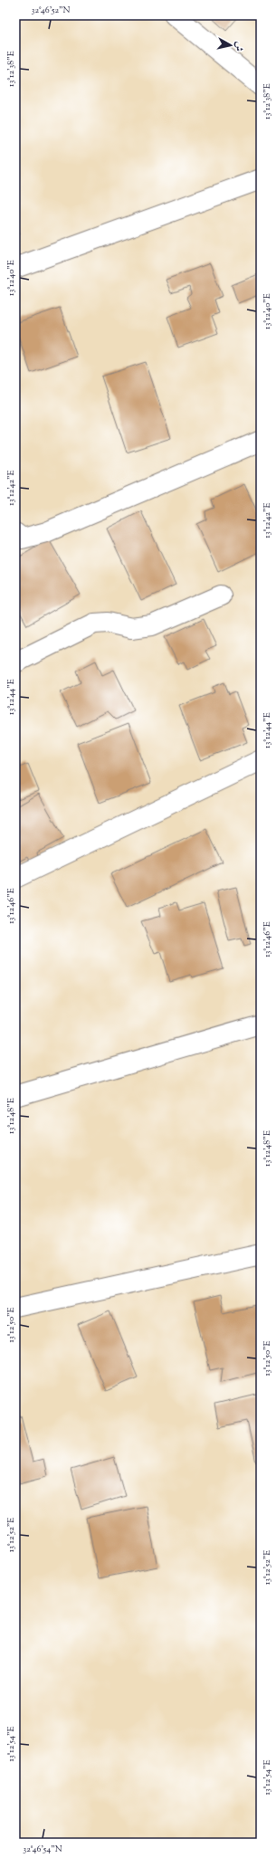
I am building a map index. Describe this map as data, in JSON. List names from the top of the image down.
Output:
{
  "north": "right",
  "coordinates": [
    "32°46'52\"N",
    "13°12'38\"E",
    "13°12'40\"E",
    "13°12'42\"E",
    "13°12'44\"E",
    "13°12'46\"E",
    "13°12'48\"E",
    "13°12'50\"E",
    "13°12'52\"E",
    "13°12'54\"E",
    "32°46'54\"N"
  ]
}
